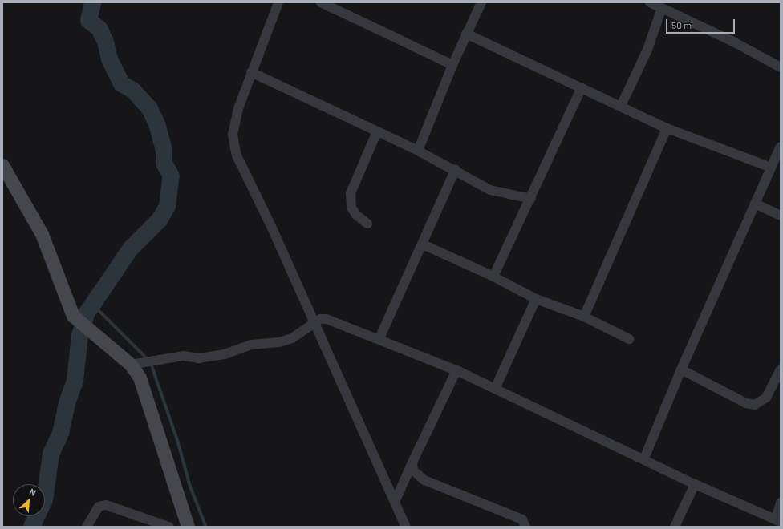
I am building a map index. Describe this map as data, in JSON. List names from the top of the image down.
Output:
{
  "scale_bar": "50 m",
  "north": "top right"
}
